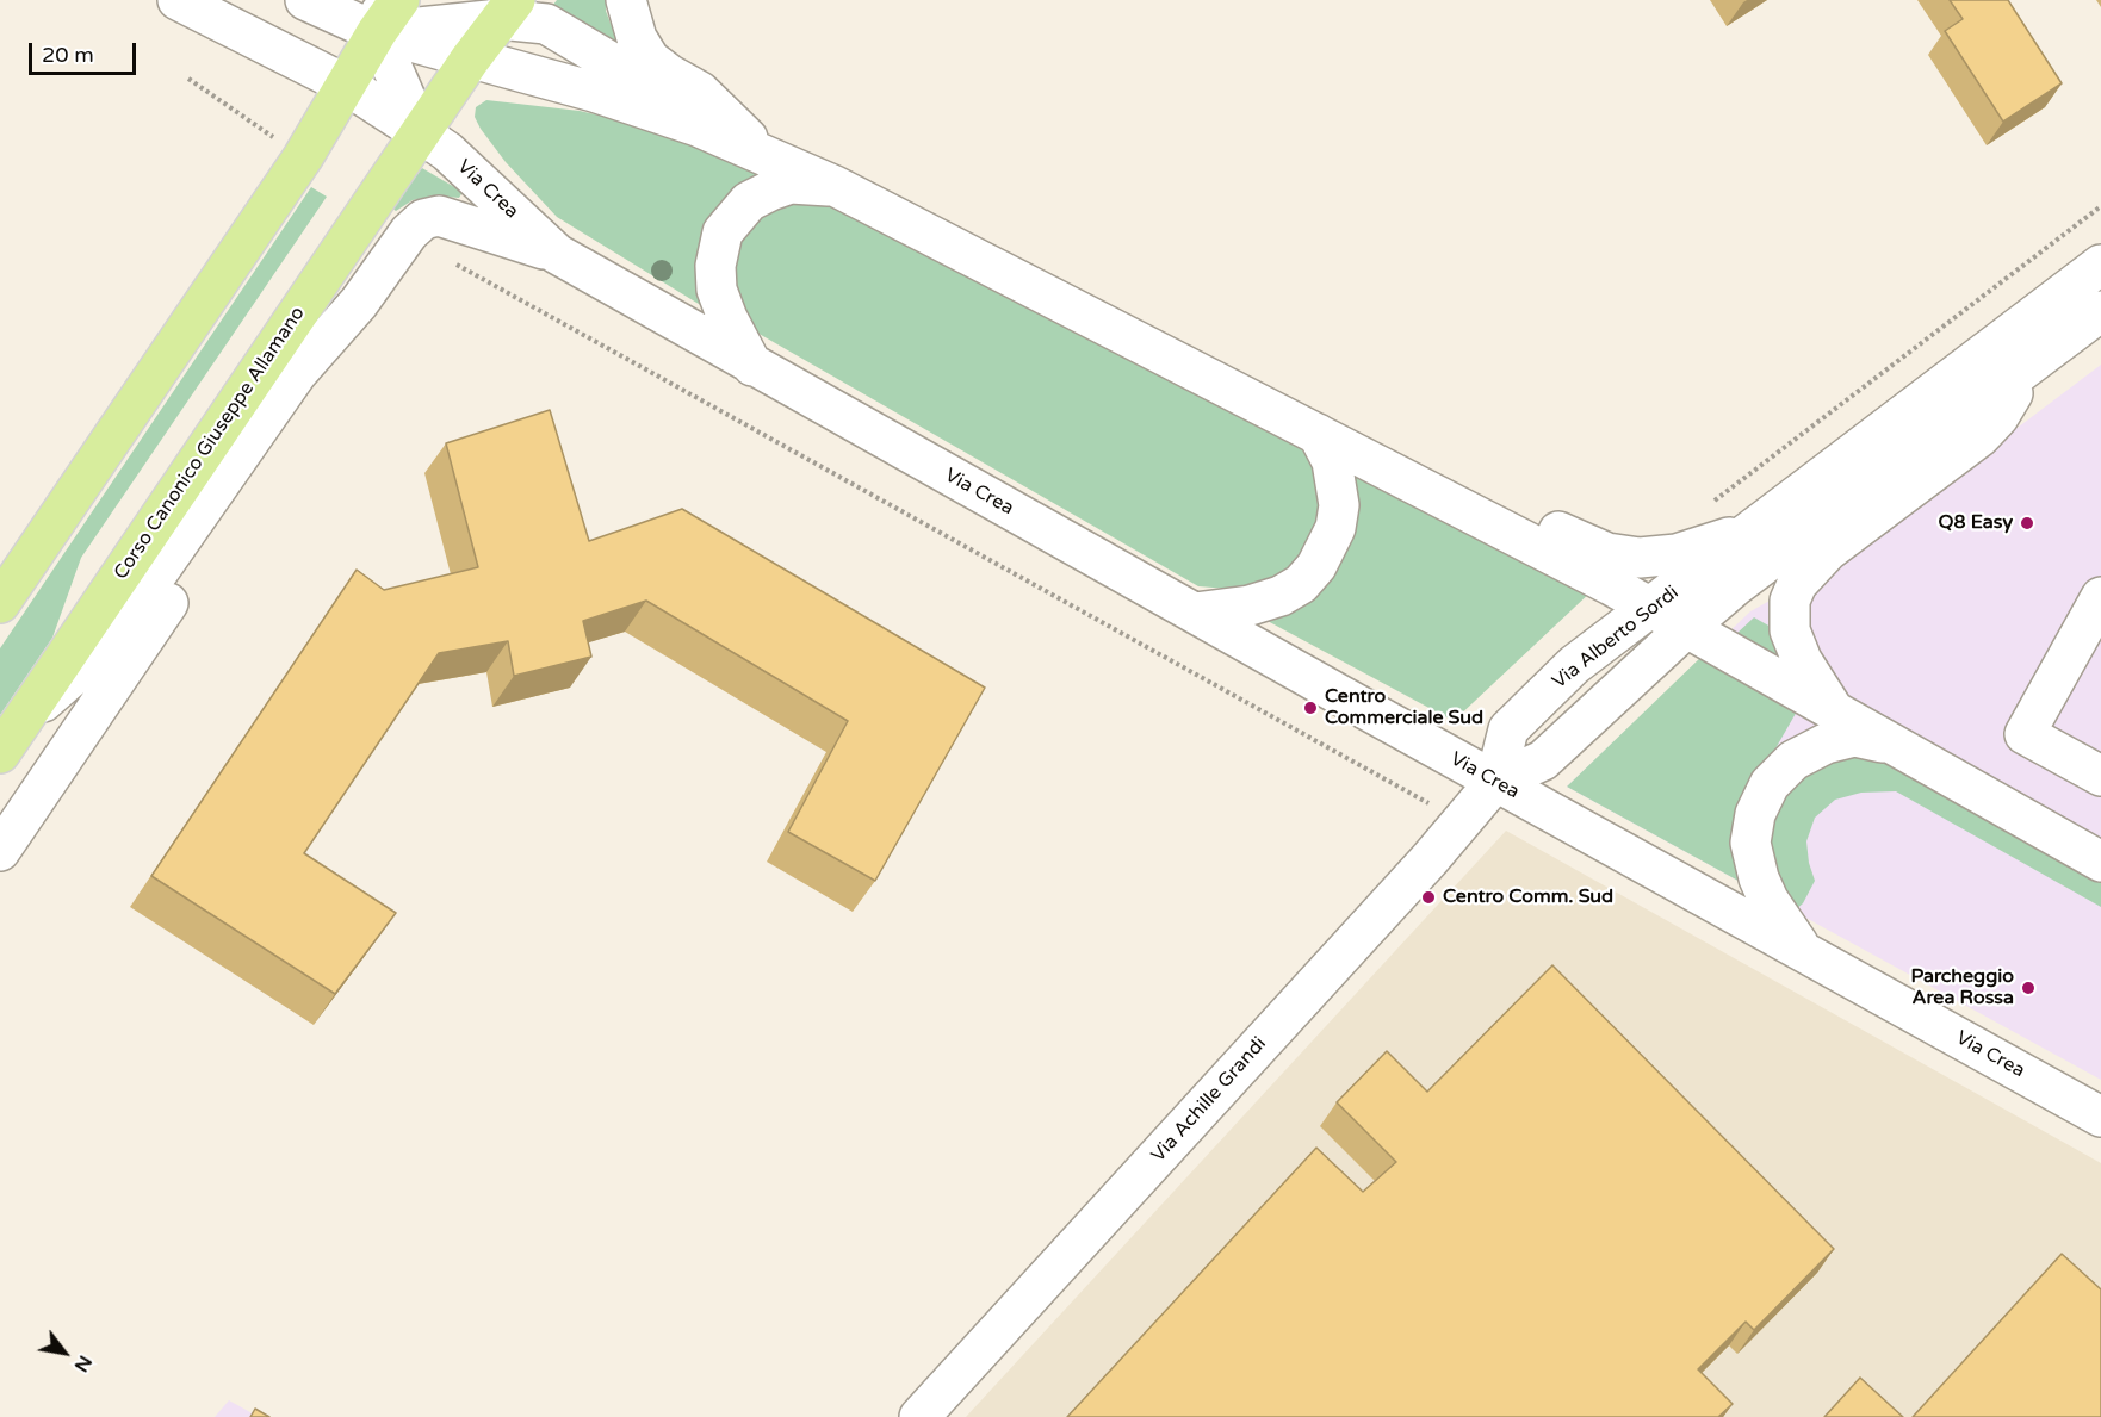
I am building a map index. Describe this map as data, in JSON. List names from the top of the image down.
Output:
{
  "streets": {
    "main road": ["Corso Canonico Giuseppe Allamano"],
    "street": ["Via Crea", "Via Alberto Sordi", "Via Achille Grandi"]
  },
  "crossings": [
    ["Via Crea", "Corso Canonico Giuseppe Allamano"],
    ["Via Crea", "Via Alberto Sordi"],
    ["Via Crea", "Via Achille Grandi"],
    ["Via Alberto Sordi", "Via Achille Grandi"]
  ],
  "places": [
    "Q8 Easy",
    "Centro Commerciale Sud",
    "Centro Comm. Sud",
    "Parcheggio Area Rossa"
  ],
  "scale_bar": "20 m",
  "north": "bottom right"
}
